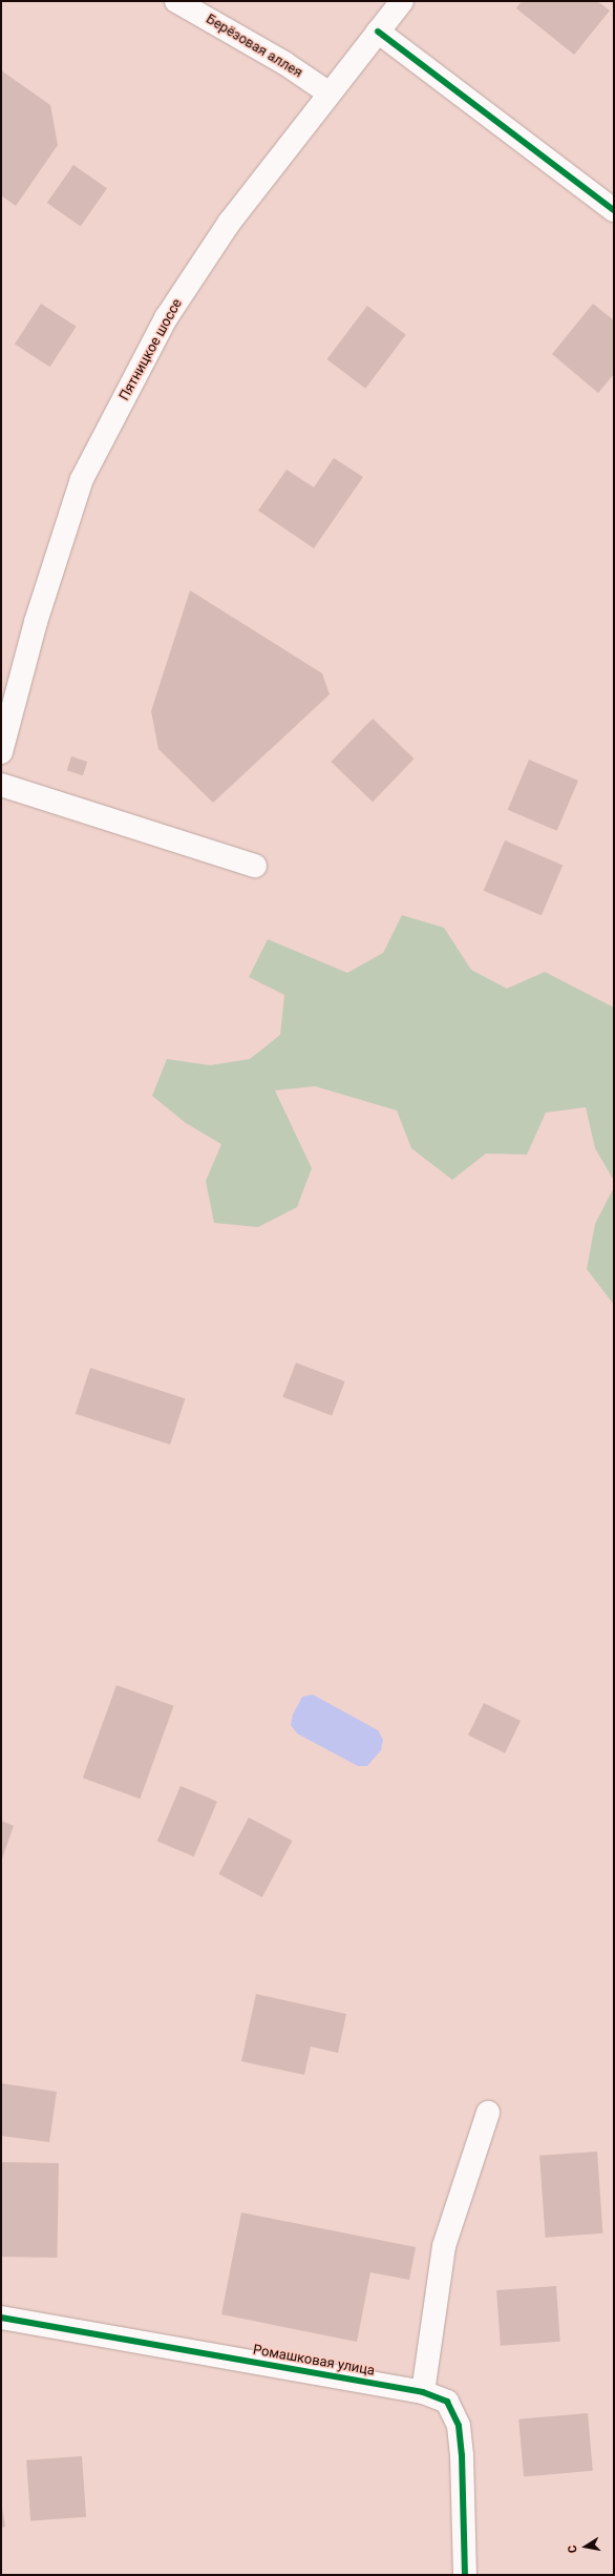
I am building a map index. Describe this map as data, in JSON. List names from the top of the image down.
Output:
{
  "streets": {
    "main road": ["Берёзовая аллея", "Пятницкое шоссе", "Ромашковая улица"]
  },
  "crossings": [
    ["Берёзовая аллея", "Пятницкое шоссе"]
  ],
  "north": "left"
}
